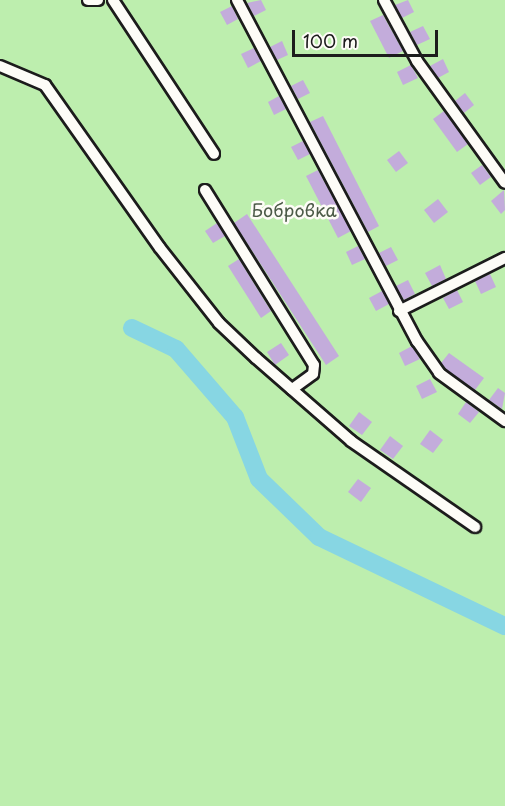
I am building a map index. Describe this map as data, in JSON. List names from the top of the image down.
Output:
{
  "parks": ["Бобровка"],
  "scale_bar": "100 m"
}
